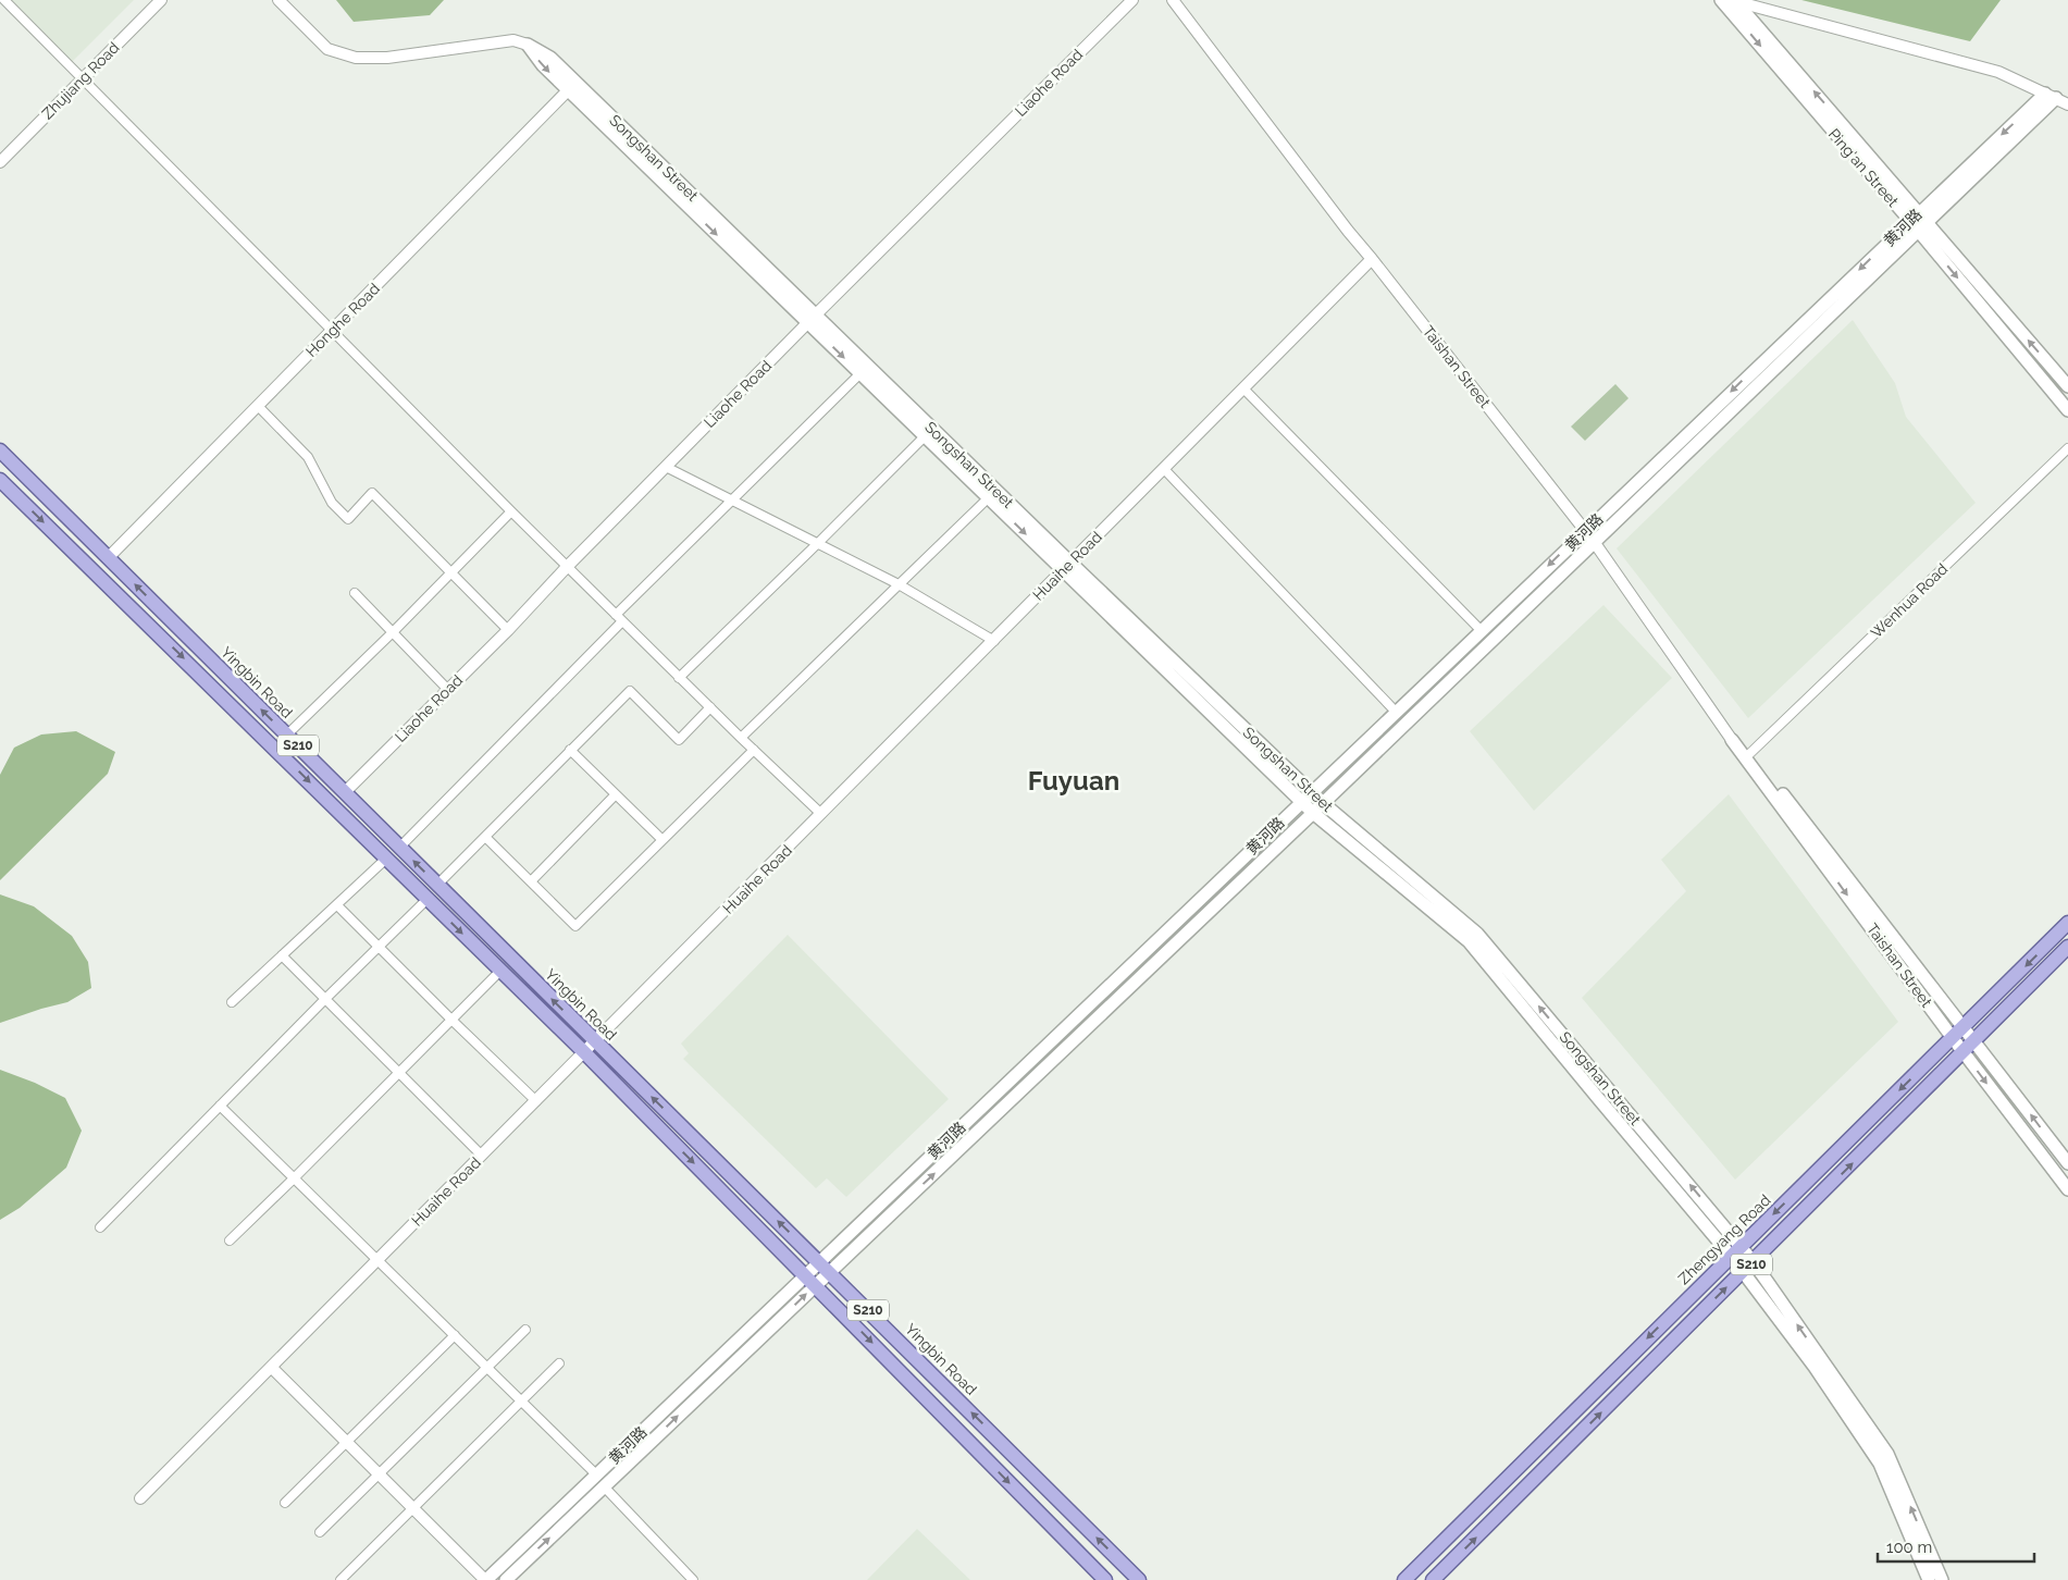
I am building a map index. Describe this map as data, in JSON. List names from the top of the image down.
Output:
{
  "streets": {
    "main road": [
      "Songshan Street",
      "Ping'an Street",
      "黄河路",
      "Taishan Street",
      "Yingbin Road",
      "S210",
      "Zhengyang Road"
    ],
    "street": [
      "Zhujiang Road",
      "Liaohe Road",
      "Honghe Road",
      "Huaihe Road",
      "Wenhua Road"
    ]
  },
  "crossings": [
    ["Liaohe Road", "Songshan Street"],
    ["Liaohe Road", "Yingbin Road"],
    ["Songshan Street", "黄河路"],
    ["Songshan Street", "Honghe Road"],
    ["Songshan Street", "Huaihe Road"],
    ["Songshan Street", "S210"],
    ["Songshan Street", "Zhengyang Road"],
    ["Ping'an Street", "黄河路"],
    ["黄河路", "Taishan Street"],
    ["黄河路", "Yingbin Road"],
    ["Honghe Road", "Yingbin Road"],
    ["Taishan Street", "Huaihe Road"],
    ["Taishan Street", "Wenhua Road"],
    ["Taishan Street", "S210"],
    ["Taishan Street", "Zhengyang Road"],
    ["Huaihe Road", "Yingbin Road"]
  ],
  "districts": ["Fuyuan"],
  "scale_bar": "100 m"
}
